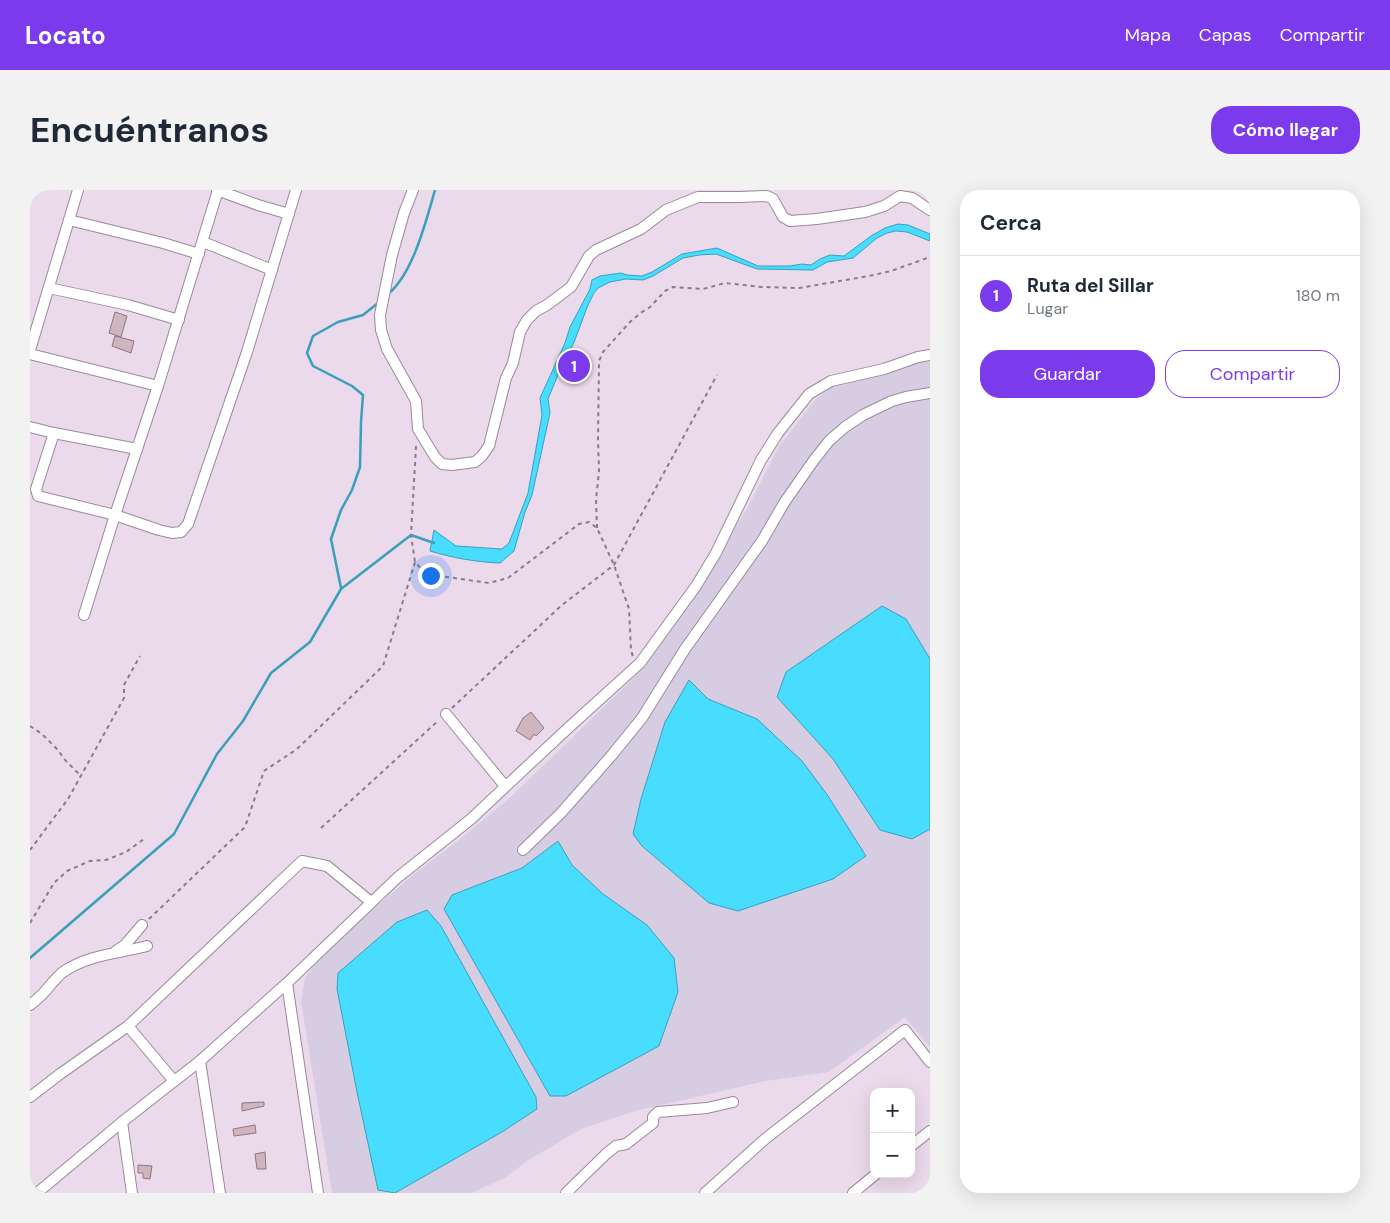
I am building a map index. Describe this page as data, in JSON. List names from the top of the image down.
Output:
{
  "page": {
    "header": "Locato",
    "nav": ["Mapa", "Capas", "Compartir"],
    "buttons": [
      "Cómo llegar",
      ["Guardar", "Compartir"]
    ],
    "title": "Encuéntranos",
    "heading": "Cerca",
    "list": [
      {
        "mark": "1",
        "name": "Ruta del Sillar",
        "note": "Lugar",
        "value": "180 m"
      }
    ],
    "pins": "1",
    "map_buttons": ["+", "−"]
  }
}
